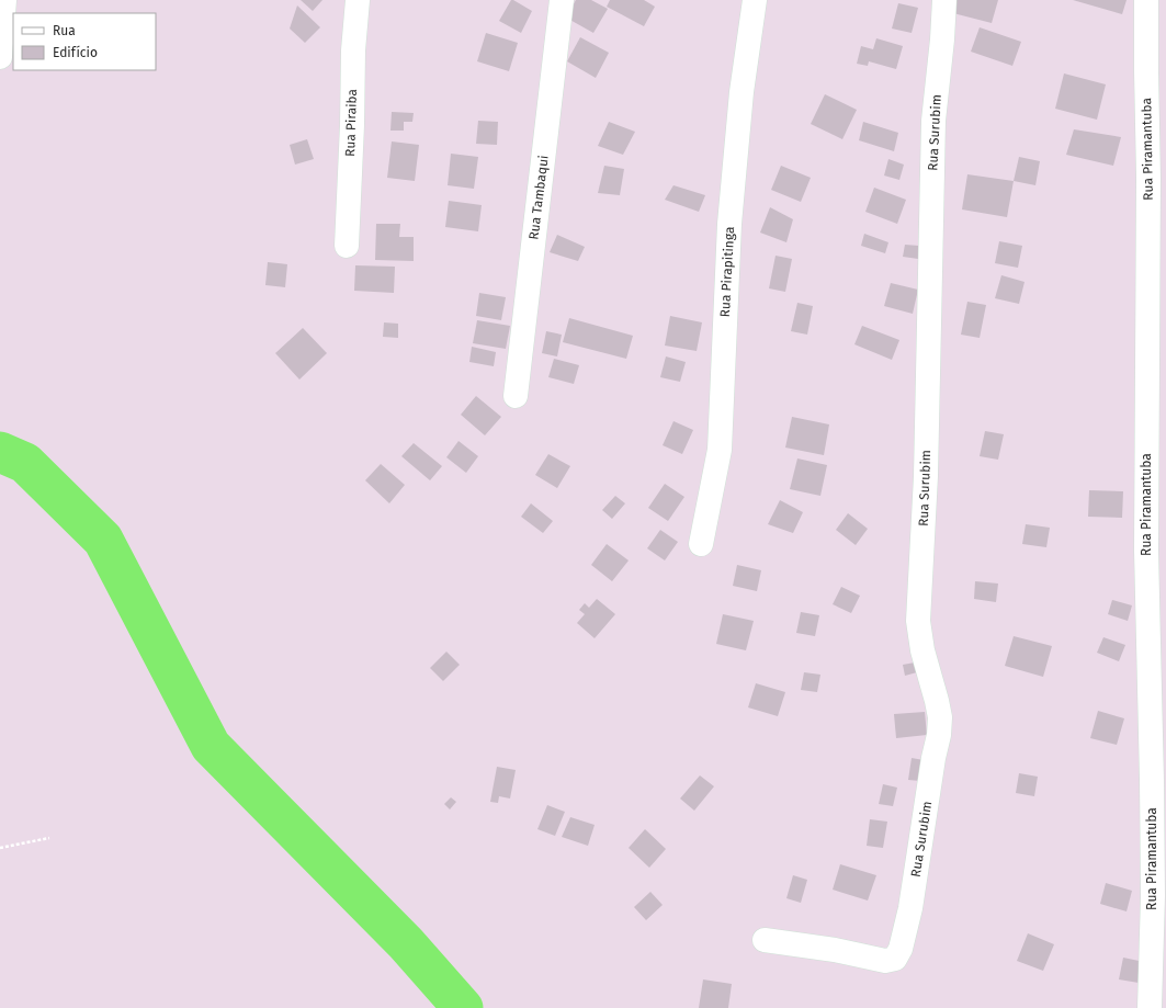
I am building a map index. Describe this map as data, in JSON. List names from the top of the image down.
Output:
{
  "streets": {
    "street": [
      "Rua Piraiba",
      "Rua Surubim",
      "Rua Piramantuba",
      "Rua Tambaqui",
      "Rua Pirapitinga"
    ]
  },
  "legend": ["Rua", "Edifício"]
}
